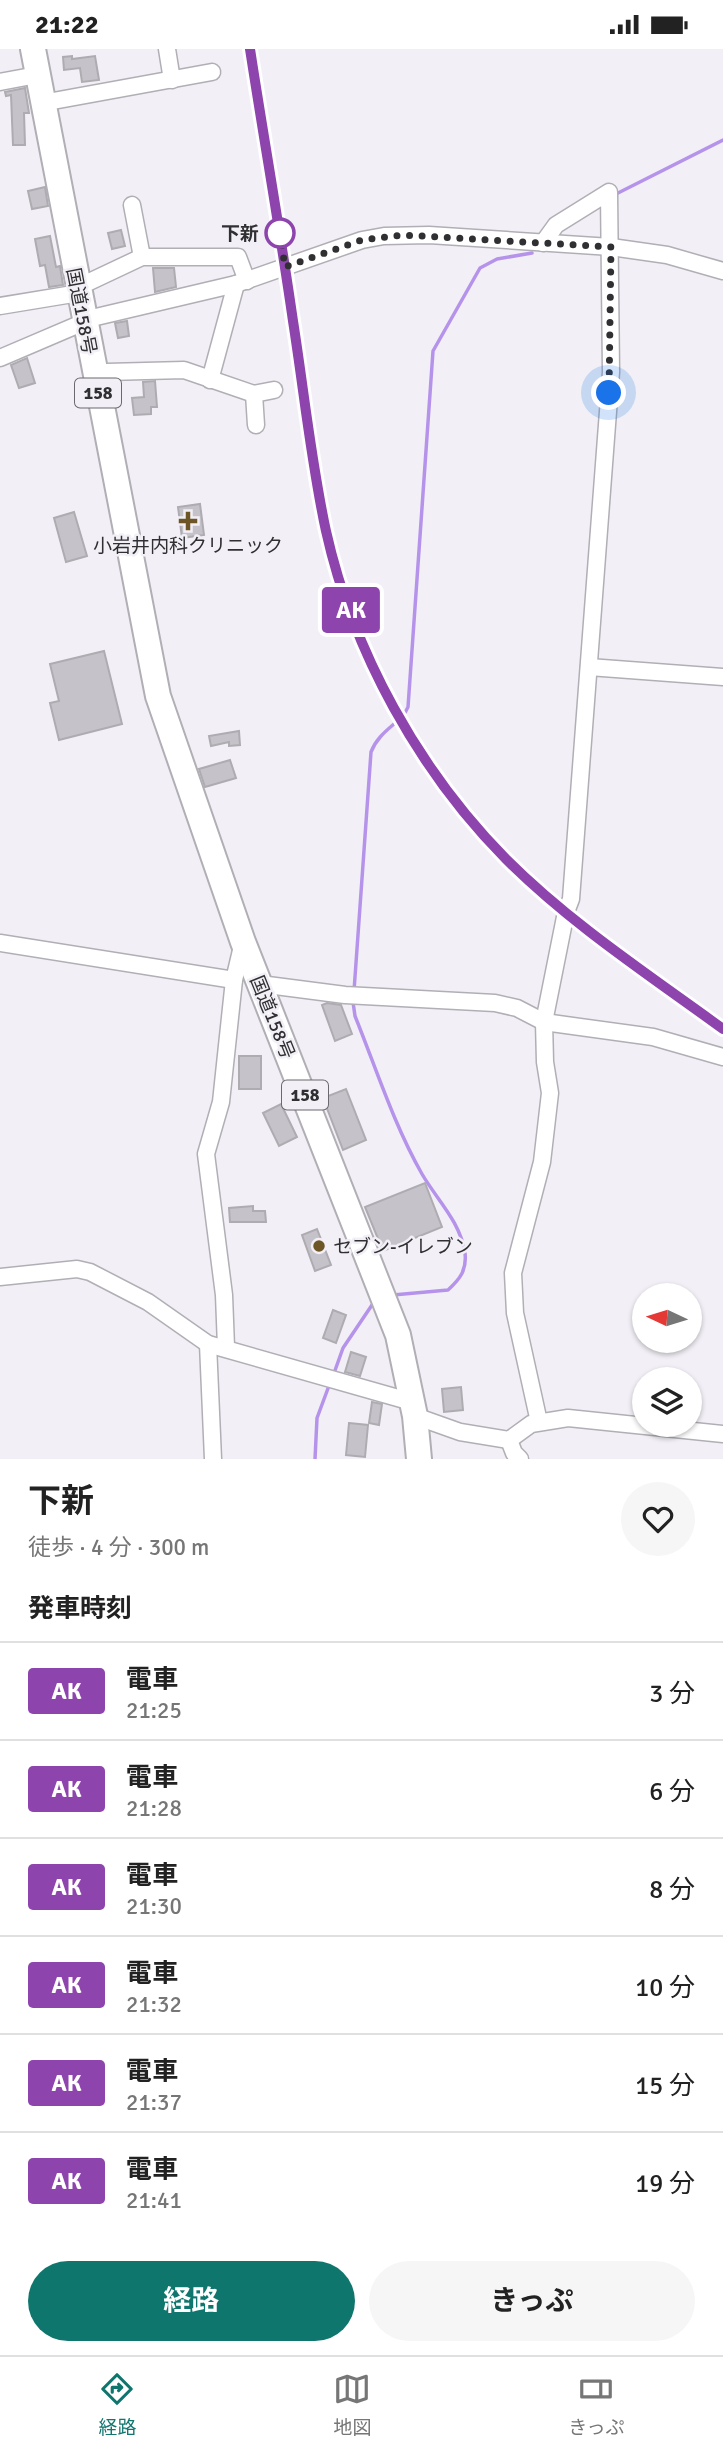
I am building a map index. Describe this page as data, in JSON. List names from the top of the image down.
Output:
{
  "streets": {
    "highway": ["国道158号", "158"]
  },
  "places": {
    "other": ["下新", "セブン-イレブン"],
    "health": ["小岩井内科クリニック"]
  },
  "north": "left",
  "page": {
    "status": "21:22",
    "on_map": "AK",
    "heading": [
      ["下新", "徒歩 · 4 分 · 300 m"],
      "発車時刻"
    ],
    "list": [
      {
        "mark": "AK",
        "name": "電車",
        "note": "21:25",
        "value": "3 分"
      },
      {
        "mark": "AK",
        "name": "電車",
        "note": "21:28",
        "value": "6 分"
      },
      {
        "mark": "AK",
        "name": "電車",
        "note": "21:30",
        "value": "8 分"
      },
      {
        "mark": "AK",
        "name": "電車",
        "note": "21:32",
        "value": "10 分"
      },
      {
        "mark": "AK",
        "name": "電車",
        "note": "21:37",
        "value": "15 分"
      },
      {
        "mark": "AK",
        "name": "電車",
        "note": "21:41",
        "value": "19 分"
      }
    ],
    "buttons": ["経路", "きっぷ"],
    "tabs": ["経路", "地図", "きっぷ"]
  }
}
